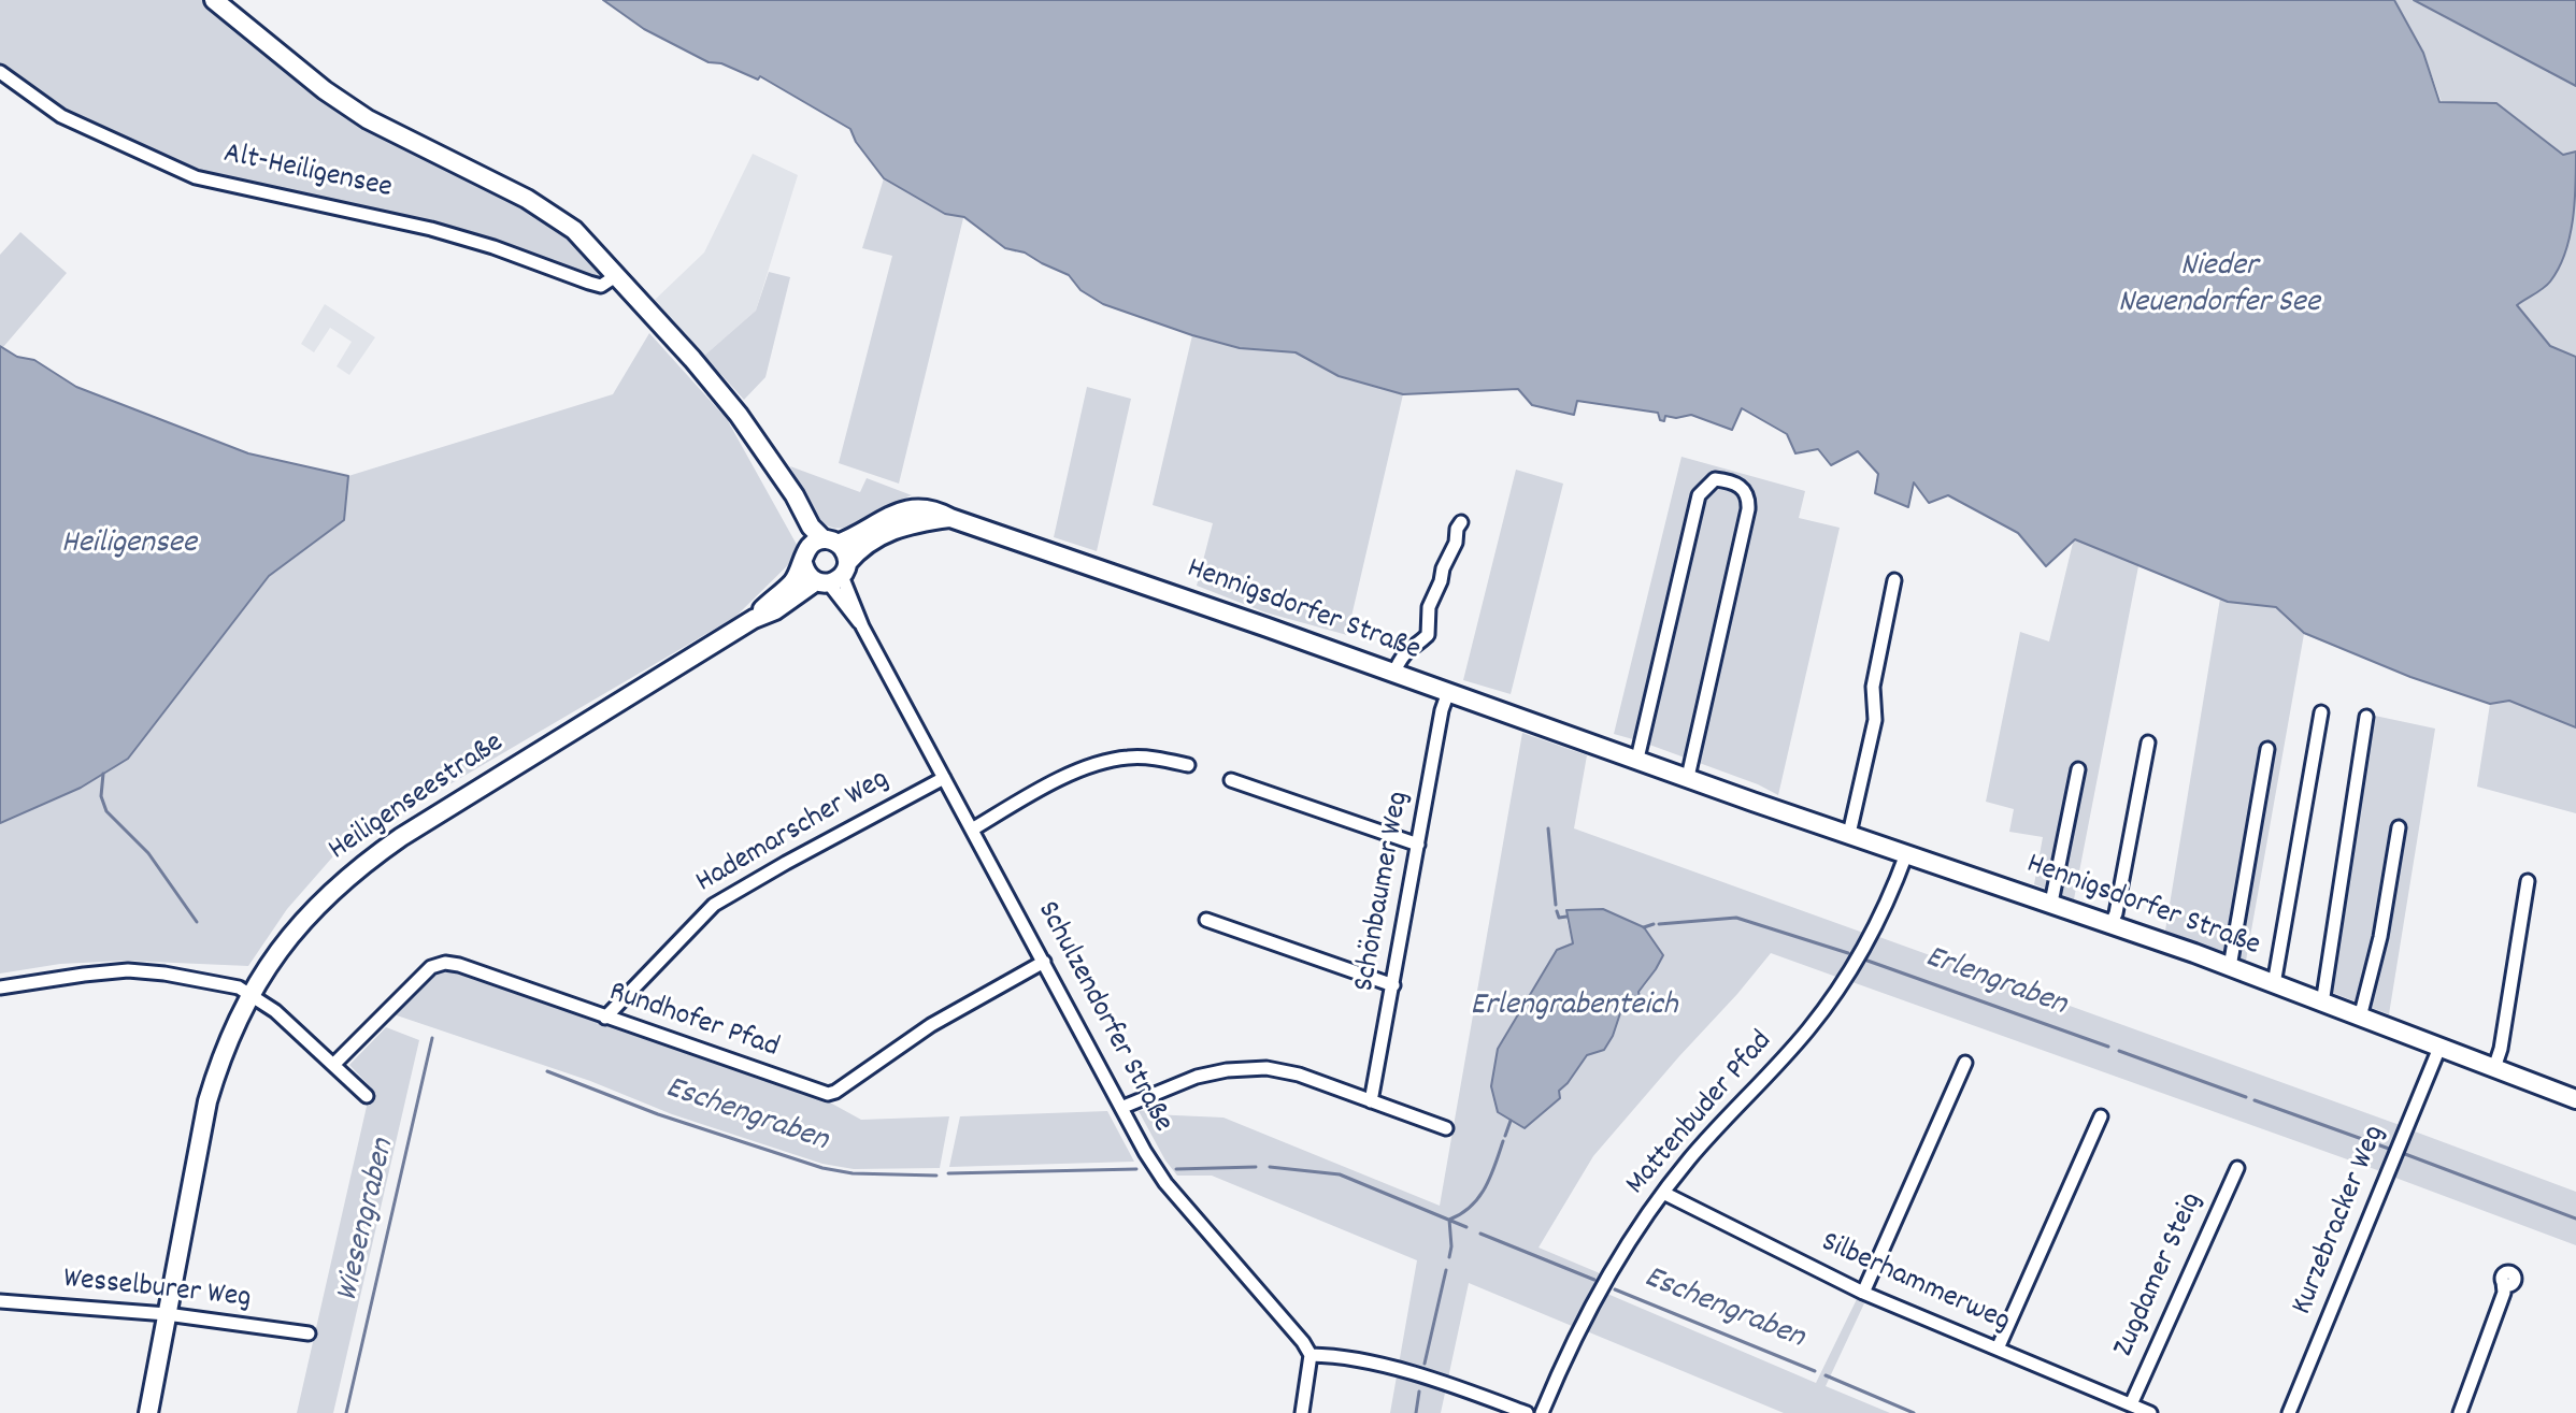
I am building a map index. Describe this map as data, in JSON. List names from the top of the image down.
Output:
{
  "streets": {
    "main road": ["Alt-Heiligensee", "Hennigsdorfer Straße", "Heiligenseestraße"],
    "street": [
      "Hademarscher Weg",
      "Schönbaumer Weg",
      "Schulzendorfer Straße",
      "Rundhofer Pfad",
      "Mattenbuder Pfad",
      "Kurzebracker Weg",
      "Zugdamer Steig",
      "Silberhammerweg",
      "Wesselburer Weg"
    ]
  },
  "crossings": [
    ["Alt-Heiligensee", "Hennigsdorfer Straße"],
    ["Alt-Heiligensee", "Heiligenseestraße"],
    ["Alt-Heiligensee", "Schulzendorfer Straße"],
    ["Hennigsdorfer Straße", "Heiligenseestraße"],
    ["Hennigsdorfer Straße", "Schönbaumer Weg"],
    ["Hennigsdorfer Straße", "Schulzendorfer Straße"],
    ["Hennigsdorfer Straße", "Mattenbuder Pfad"],
    ["Hennigsdorfer Straße", "Kurzebracker Weg"],
    ["Heiligenseestraße", "Schulzendorfer Straße"],
    ["Heiligenseestraße", "Wesselburer Weg"],
    ["Hademarscher Weg", "Schulzendorfer Straße"],
    ["Hademarscher Weg", "Rundhofer Pfad"],
    ["Schulzendorfer Straße", "Rundhofer Pfad"],
    ["Mattenbuder Pfad", "Silberhammerweg"],
    ["Zugdamer Steig", "Silberhammerweg"]
  ],
  "water": [
    "Nieder Neuendorfer See",
    "Heiligensee",
    "Erlengraben",
    "Erlengrabenteich",
    "Eschengraben",
    "Wiesengraben"
  ]
}
